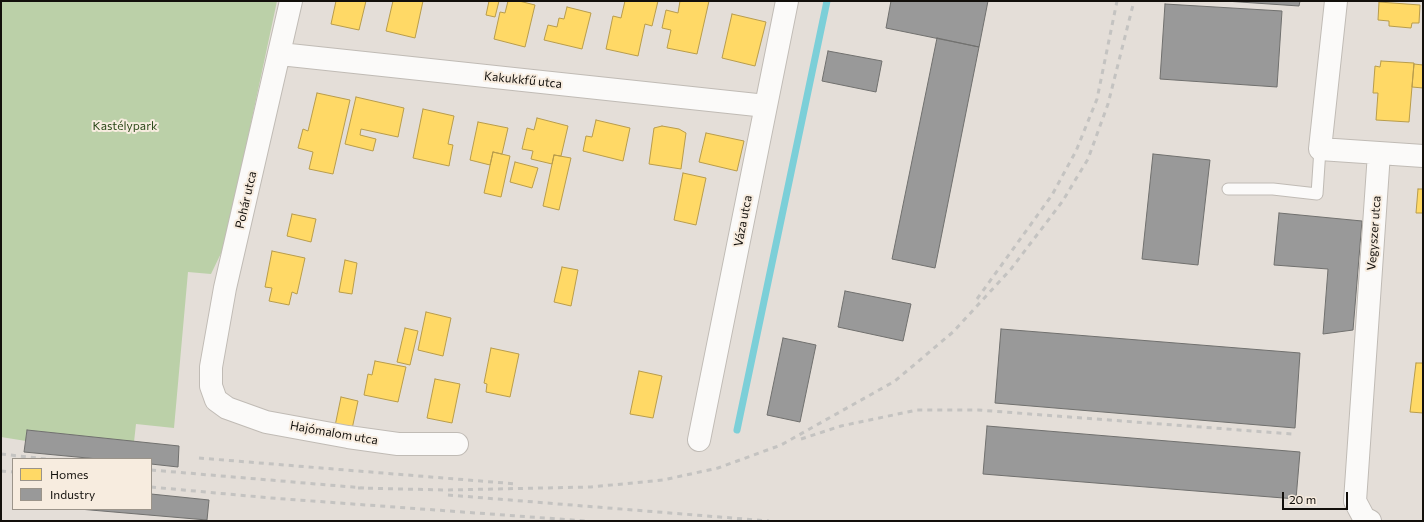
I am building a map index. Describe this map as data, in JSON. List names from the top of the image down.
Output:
{
  "streets": {
    "street": [
      "Kakukkfű utca",
      "Pohár utca",
      "Váza utca",
      "Vegyszer utca",
      "Hajómalom utca"
    ]
  },
  "crossings": [
    ["Kakukkfű utca", "Pohár utca"],
    ["Kakukkfű utca", "Váza utca"],
    ["Pohár utca", "Hajómalom utca"]
  ],
  "parks": ["Kastélypark"],
  "legend": ["Homes", "Industry"],
  "scale_bar": "20 m"
}
